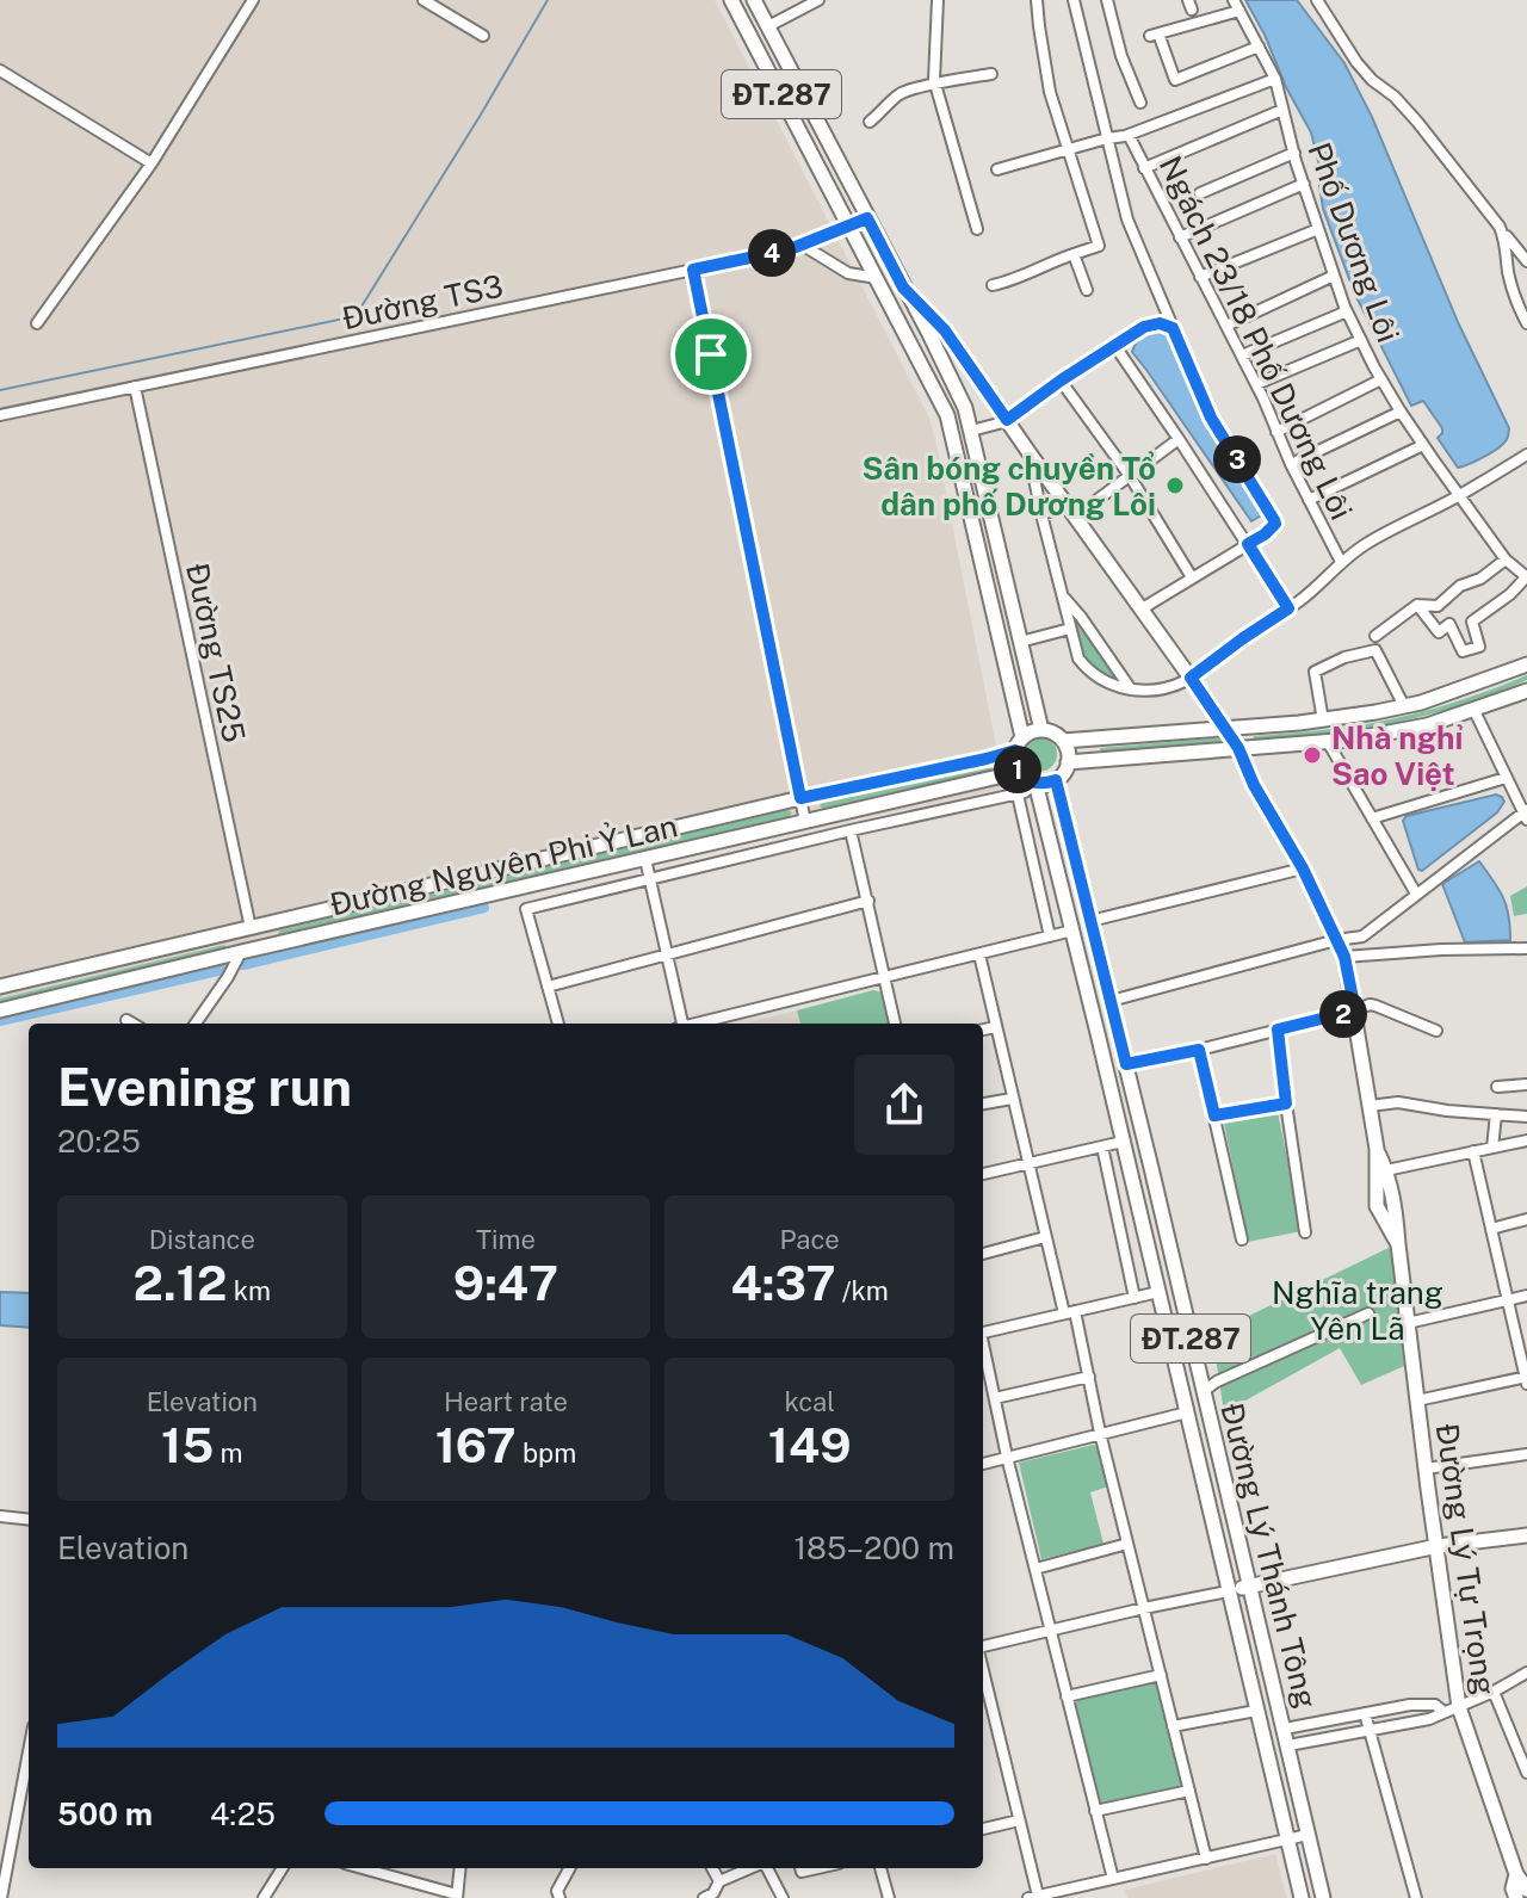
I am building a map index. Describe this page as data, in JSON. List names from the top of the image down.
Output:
{
  "streets": {
    "main road": [
      "ĐT.287",
      "Đường Nguyên Phi Ỷ Lan",
      "Đường Lý Thánh Tông",
      "Đường Lý Tự Trọng"
    ],
    "street": [
      "Phố Dương Lôi",
      "Đường TS3",
      "Ngách 23/18 Phố Dương Lôi",
      "Đường TS25"
    ]
  },
  "crossings": [
    ["ĐT.287", "Đường TS3"],
    ["ĐT.287", "Đường Nguyên Phi Ỷ Lan"],
    ["ĐT.287", "Đường Lý Thánh Tông"],
    ["ĐT.287", "Đường Lý Tự Trọng"],
    ["Đường TS3", "Đường TS25"],
    ["Đường TS25", "Đường Nguyên Phi Ỷ Lan"],
    ["Đường Nguyên Phi Ỷ Lan", "Đường Lý Thánh Tông"]
  ],
  "parks": ["Nghĩa trang Yên Lã"],
  "places": ["Sân bóng chuyền Tổ dân phố Dương Lôi", "Nhà nghỉ Sao Việt"],
  "page": {
    "pins": [
      "4",
      "3",
      "1",
      "2"
    ],
    "heading": ["Evening run", "20:25"],
    "stats": [
      ["Distance", "2.12 km"],
      ["Time", "9:47"],
      ["Pace", "4:37 /km"],
      ["Elevation", "15 m"],
      ["Heart rate", "167 bpm"],
      ["kcal", "149"]
    ],
    "chart": ["Elevation", "185–200 m"],
    "list": [
      {
        "name": "500 m",
        "note": "4:25"
      }
    ]
  }
}
